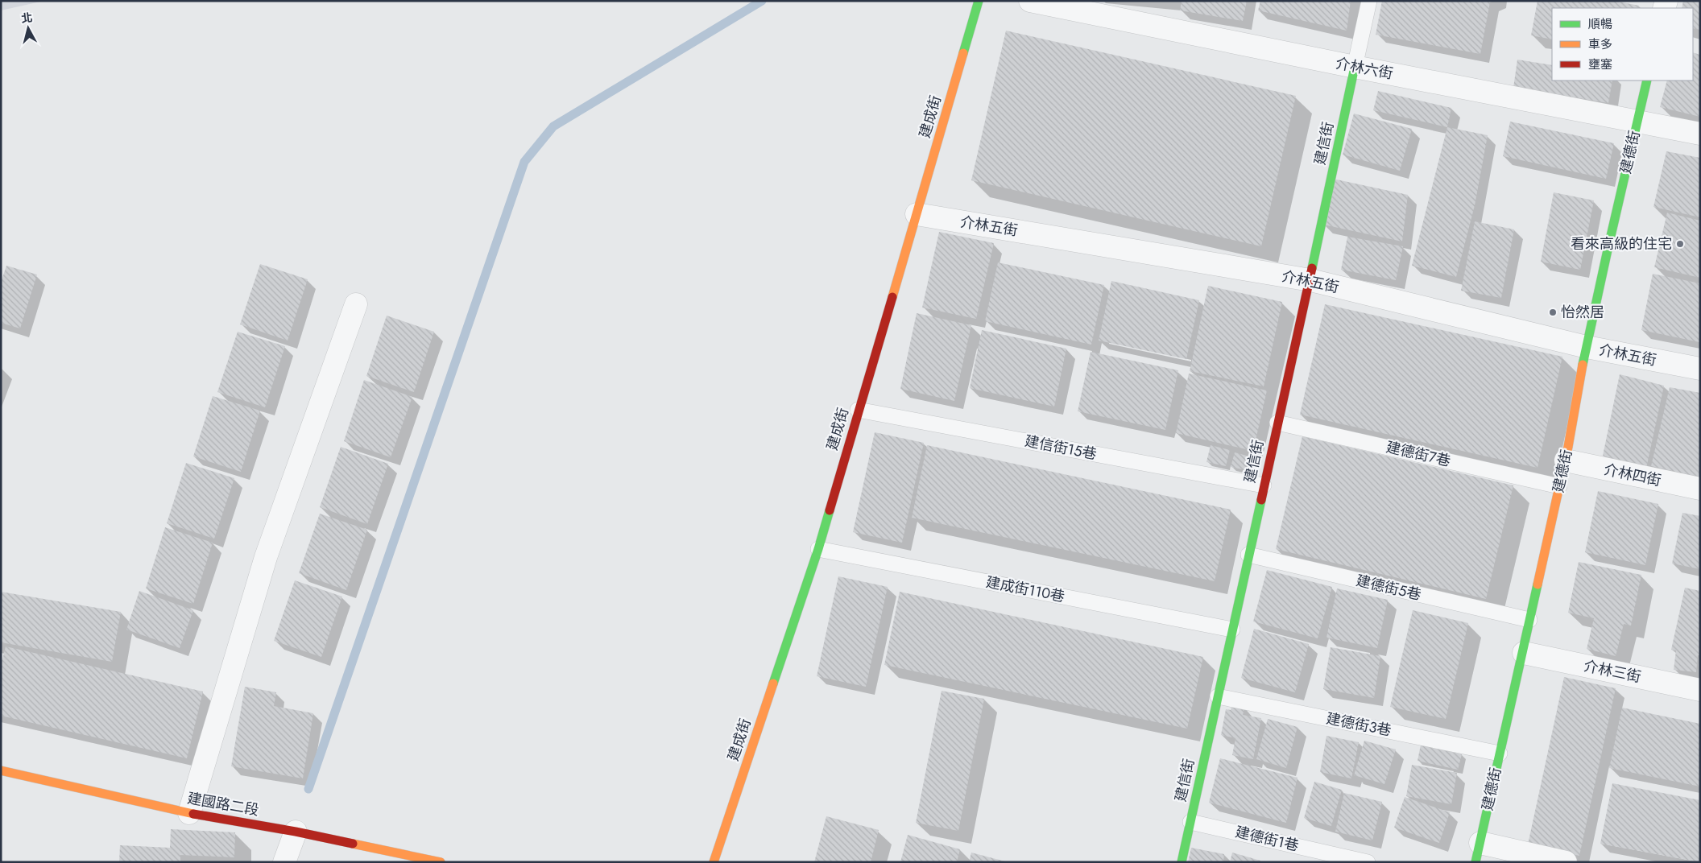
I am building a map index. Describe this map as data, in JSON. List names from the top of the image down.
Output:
{
  "streets": {
    "street": [
      "介林六街",
      "建成街",
      "建信街",
      "建德街",
      "介林五街",
      "介林四街",
      "介林三街",
      "建國路二段"
    ],
    "lane": [
      "建信街15巷",
      "建德街7巷",
      "建德街5巷",
      "建成街110巷",
      "建德街3巷",
      "建德街1巷"
    ]
  },
  "crossings": [
    ["介林六街", "建信街"],
    ["介林六街", "建德街"],
    ["建成街", "介林五街"],
    ["建成街", "建信街15巷"],
    ["建成街", "建成街110巷"],
    ["建信街", "介林五街"],
    ["建信街", "建信街15巷"],
    ["建信街", "建德街7巷"],
    ["建信街", "建德街5巷"],
    ["建信街", "建成街110巷"],
    ["建信街", "建德街3巷"],
    ["建信街", "建德街1巷"],
    ["建德街", "介林五街"],
    ["建德街", "建德街7巷"],
    ["建德街", "介林四街"],
    ["建德街", "建德街5巷"],
    ["建德街", "介林三街"],
    ["建德街", "建德街3巷"]
  ],
  "places": ["看來高級的住宅", "怡然居"],
  "legend": ["順暢", "車多", "壅塞"],
  "north": "top"
}
